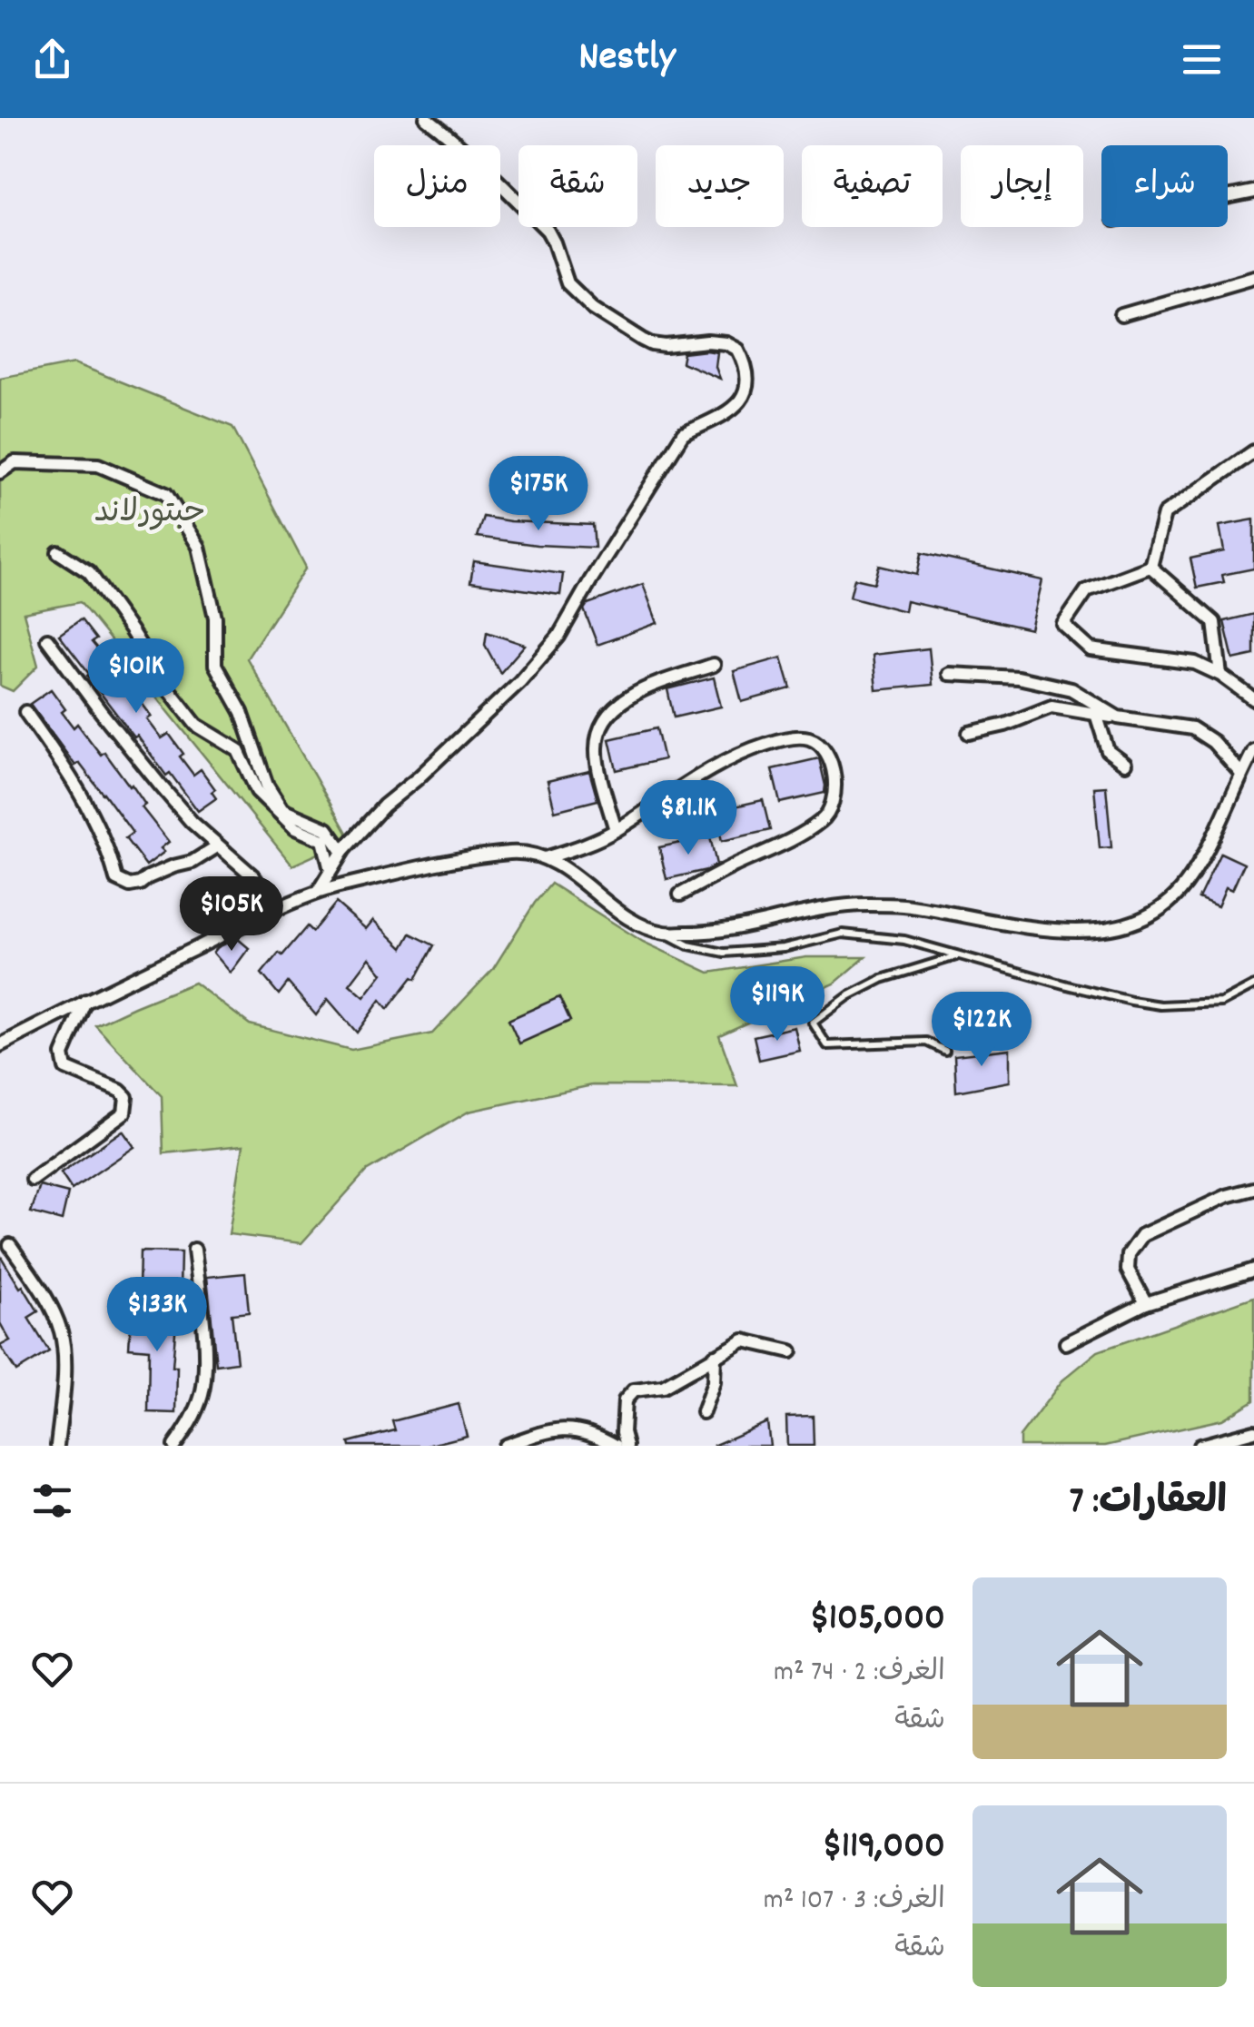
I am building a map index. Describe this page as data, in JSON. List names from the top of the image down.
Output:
{
  "parks": ["حبتورلاند"],
  "page": {
    "header": "Nestly",
    "chip": [
      "شراء",
      "إيجار",
      "تصفية",
      "جديد",
      "شقة",
      "منزل"
    ],
    "price": [
      "$175K",
      "$101K",
      "$81.1K",
      "$105K",
      "$119K",
      "$122K",
      "$133K"
    ],
    "heading": "العقارات: 7",
    "list": [
      {
        "name": "$105,000",
        "note": "الغرف: 2 · 74 m² · شقة"
      },
      {
        "name": "$119,000",
        "note": "الغرف: 3 · 107 m² · شقة"
      }
    ]
  }
}
